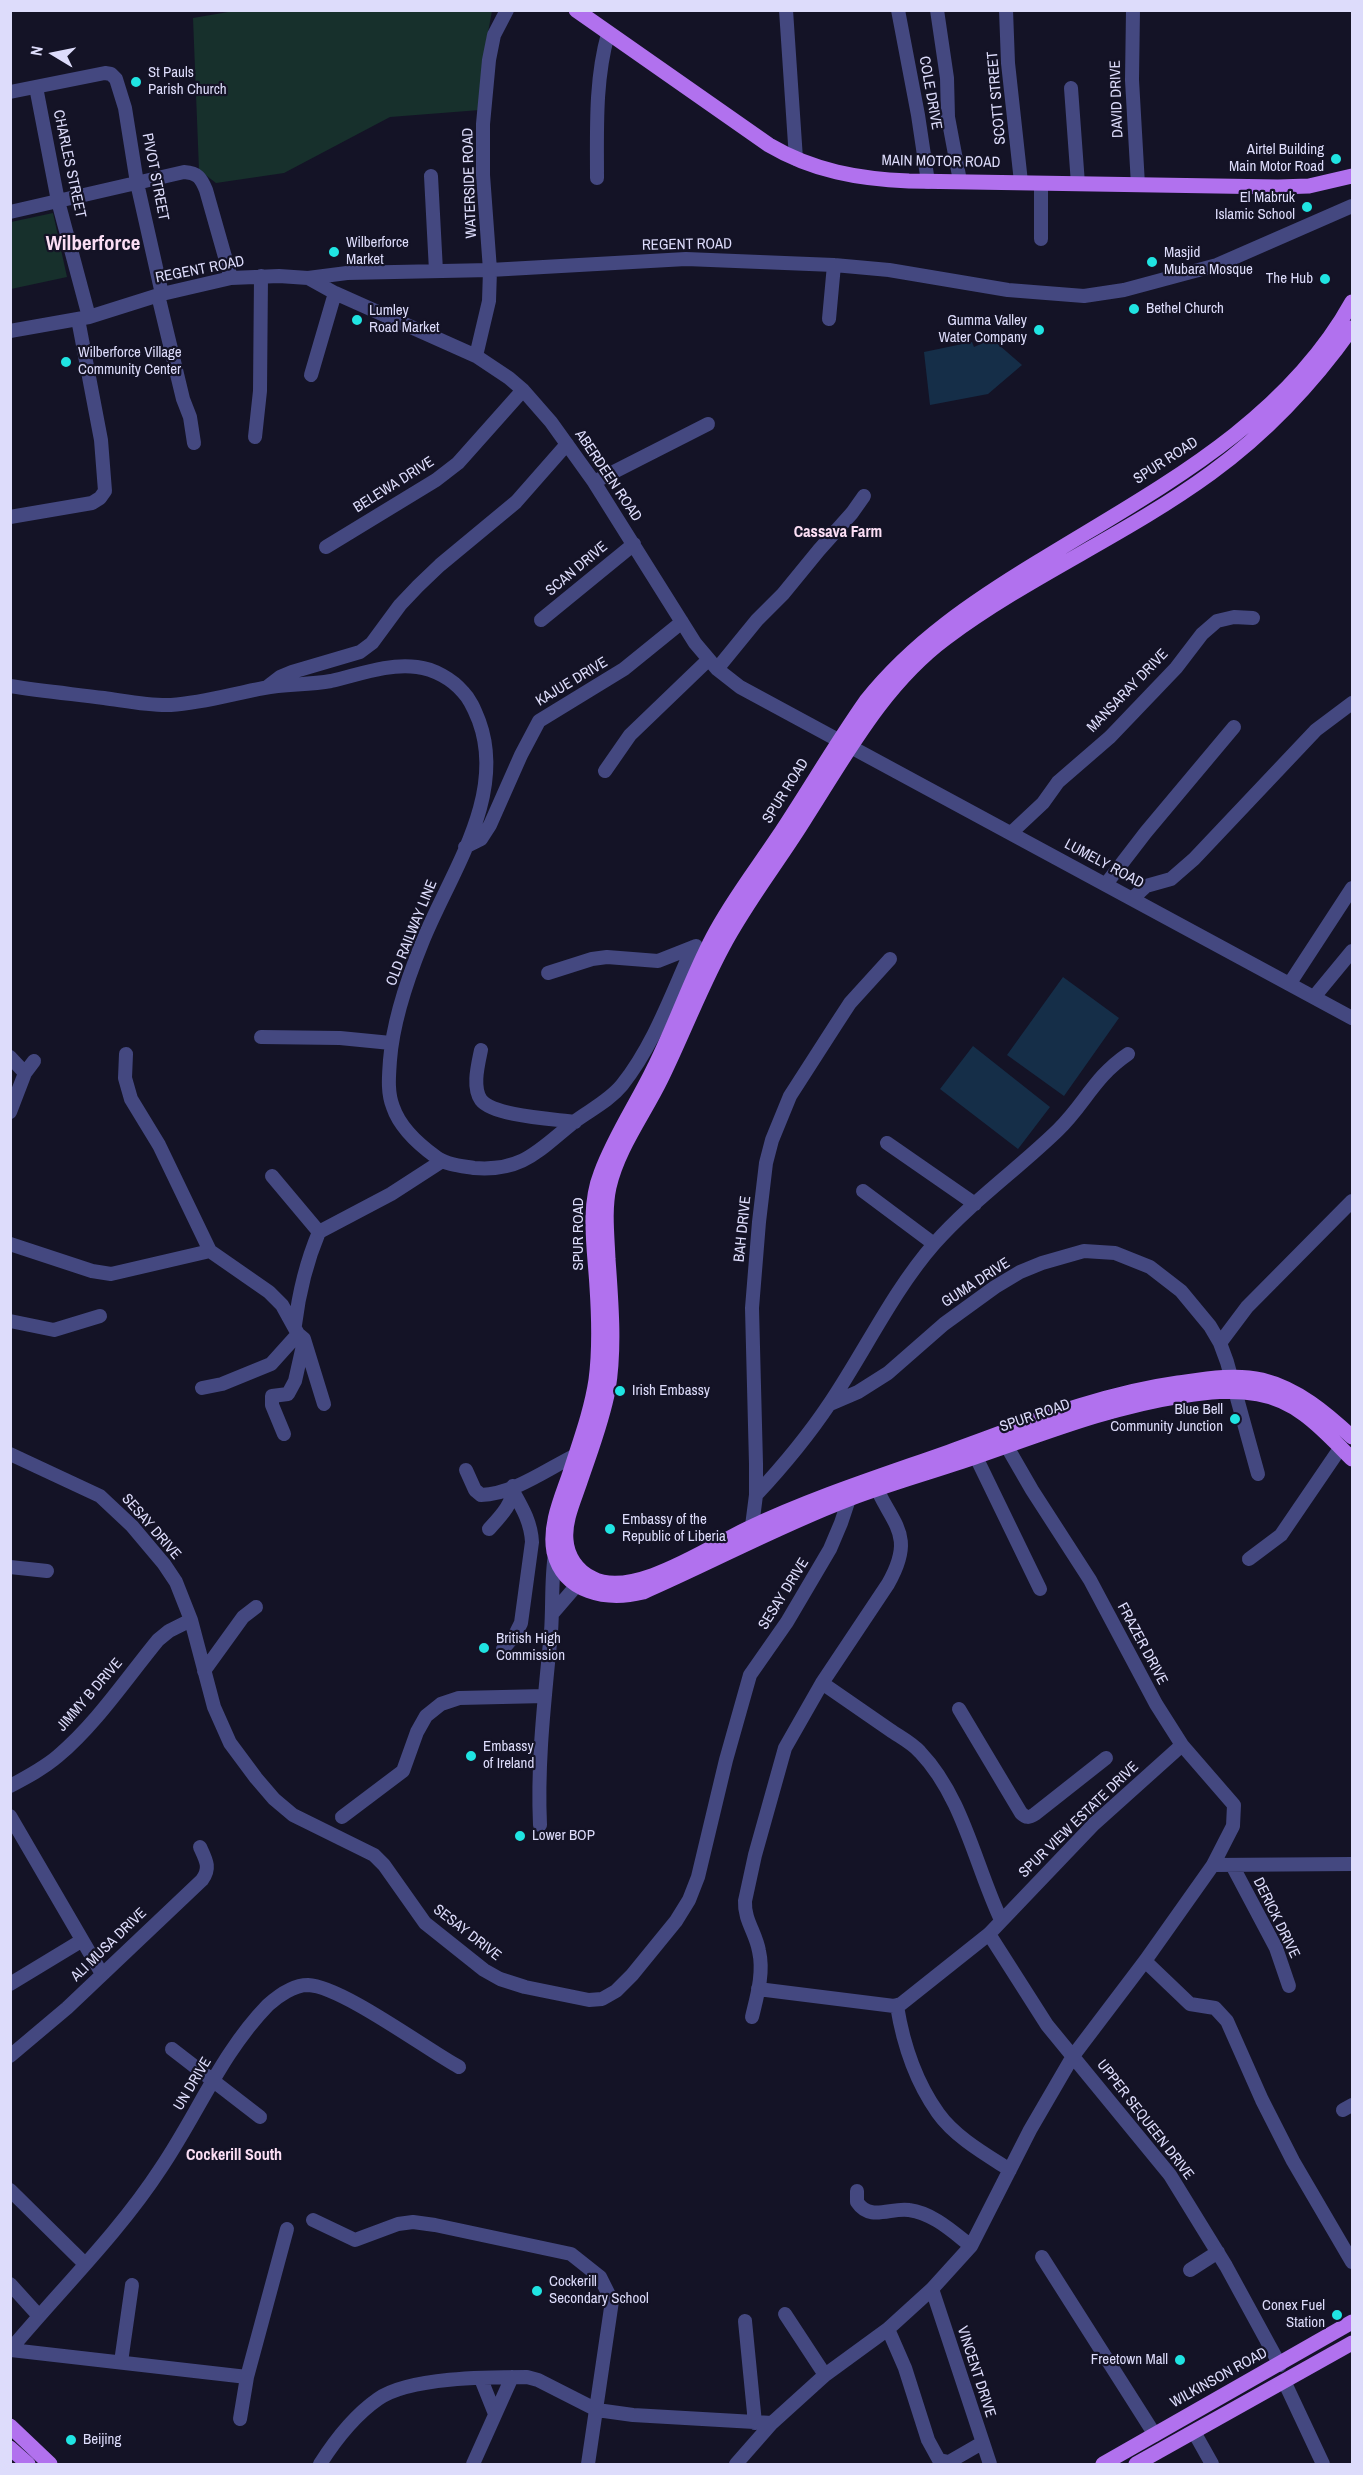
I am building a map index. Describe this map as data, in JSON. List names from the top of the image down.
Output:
{
  "streets": {
    "main road": ["MAIN MOTOR ROAD", "SPUR ROAD", "WILKINSON ROAD"],
    "street": [
      "COLE DRIVE",
      "SCOTT STREET",
      "DAVID DRIVE",
      "CHARLES STREET",
      "PIVOT STREET",
      "WATERSIDE ROAD",
      "REGENT ROAD",
      "ABERDEEN ROAD",
      "BELEWA DRIVE",
      "SCAN DRIVE",
      "KAJUE DRIVE",
      "MANSARAY DRIVE",
      "LUMELY ROAD",
      "OLD RAILWAY LINE",
      "BAH DRIVE",
      "GUMA DRIVE",
      "SESAY DRIVE",
      "FRAZER DRIVE",
      "JIMMY B DRIVE",
      "SPUR VIEW ESTATE DRIVE",
      "DERICK DRIVE",
      "ALI MUSA DRIVE",
      "UN DRIVE",
      "UPPER SEQUEEN DRIVE",
      "VINCENT DRIVE"
    ]
  },
  "crossings": [
    ["COLE DRIVE", "MAIN MOTOR ROAD"],
    ["SCOTT STREET", "MAIN MOTOR ROAD"],
    ["DAVID DRIVE", "MAIN MOTOR ROAD"],
    ["CHARLES STREET", "PIVOT STREET"],
    ["CHARLES STREET", "REGENT ROAD"],
    ["PIVOT STREET", "REGENT ROAD"],
    ["WATERSIDE ROAD", "REGENT ROAD"],
    ["WATERSIDE ROAD", "ABERDEEN ROAD"],
    ["REGENT ROAD", "ABERDEEN ROAD"],
    ["SPUR ROAD", "ABERDEEN ROAD"],
    ["SPUR ROAD", "LUMELY ROAD"],
    ["SPUR ROAD", "BAH DRIVE"],
    ["SPUR ROAD", "GUMA DRIVE"],
    ["SPUR ROAD", "SESAY DRIVE"],
    ["SPUR ROAD", "FRAZER DRIVE"],
    ["ABERDEEN ROAD", "BELEWA DRIVE"],
    ["ABERDEEN ROAD", "SCAN DRIVE"],
    ["ABERDEEN ROAD", "KAJUE DRIVE"],
    ["ABERDEEN ROAD", "LUMELY ROAD"],
    ["ABERDEEN ROAD", "OLD RAILWAY LINE"],
    ["KAJUE DRIVE", "OLD RAILWAY LINE"],
    ["MANSARAY DRIVE", "LUMELY ROAD"],
    ["SESAY DRIVE", "JIMMY B DRIVE"],
    ["FRAZER DRIVE", "SPUR VIEW ESTATE DRIVE"],
    ["FRAZER DRIVE", "DERICK DRIVE"],
    ["FRAZER DRIVE", "UPPER SEQUEEN DRIVE"],
    ["FRAZER DRIVE", "VINCENT DRIVE"],
    ["SPUR VIEW ESTATE DRIVE", "UPPER SEQUEEN DRIVE"],
    ["UPPER SEQUEEN DRIVE", "WILKINSON ROAD"]
  ],
  "districts": ["Wilberforce", "Cassava Farm", "Cockerill South"],
  "places": [
    "St Pauls Parish Church",
    "Airtel Building Main Motor Road",
    "El Mabruk Islamic School",
    "Wilberforce Market",
    "Masjid Mubara Mosque",
    "The Hub",
    "Bethel Church",
    "Lumley Road Market",
    "Gumma Valley Water Company",
    "Wilberforce Village Community Center",
    "Irish Embassy",
    "Blue Bell Community Junction",
    "Embassy of the Republic of Liberia",
    "British High Commission",
    "Embassy of Ireland",
    "Lower BOP",
    "Cockerill Secondary School",
    "Conex Fuel Station",
    "Freetown Mall",
    "Beijing"
  ],
  "north": "left"
}
